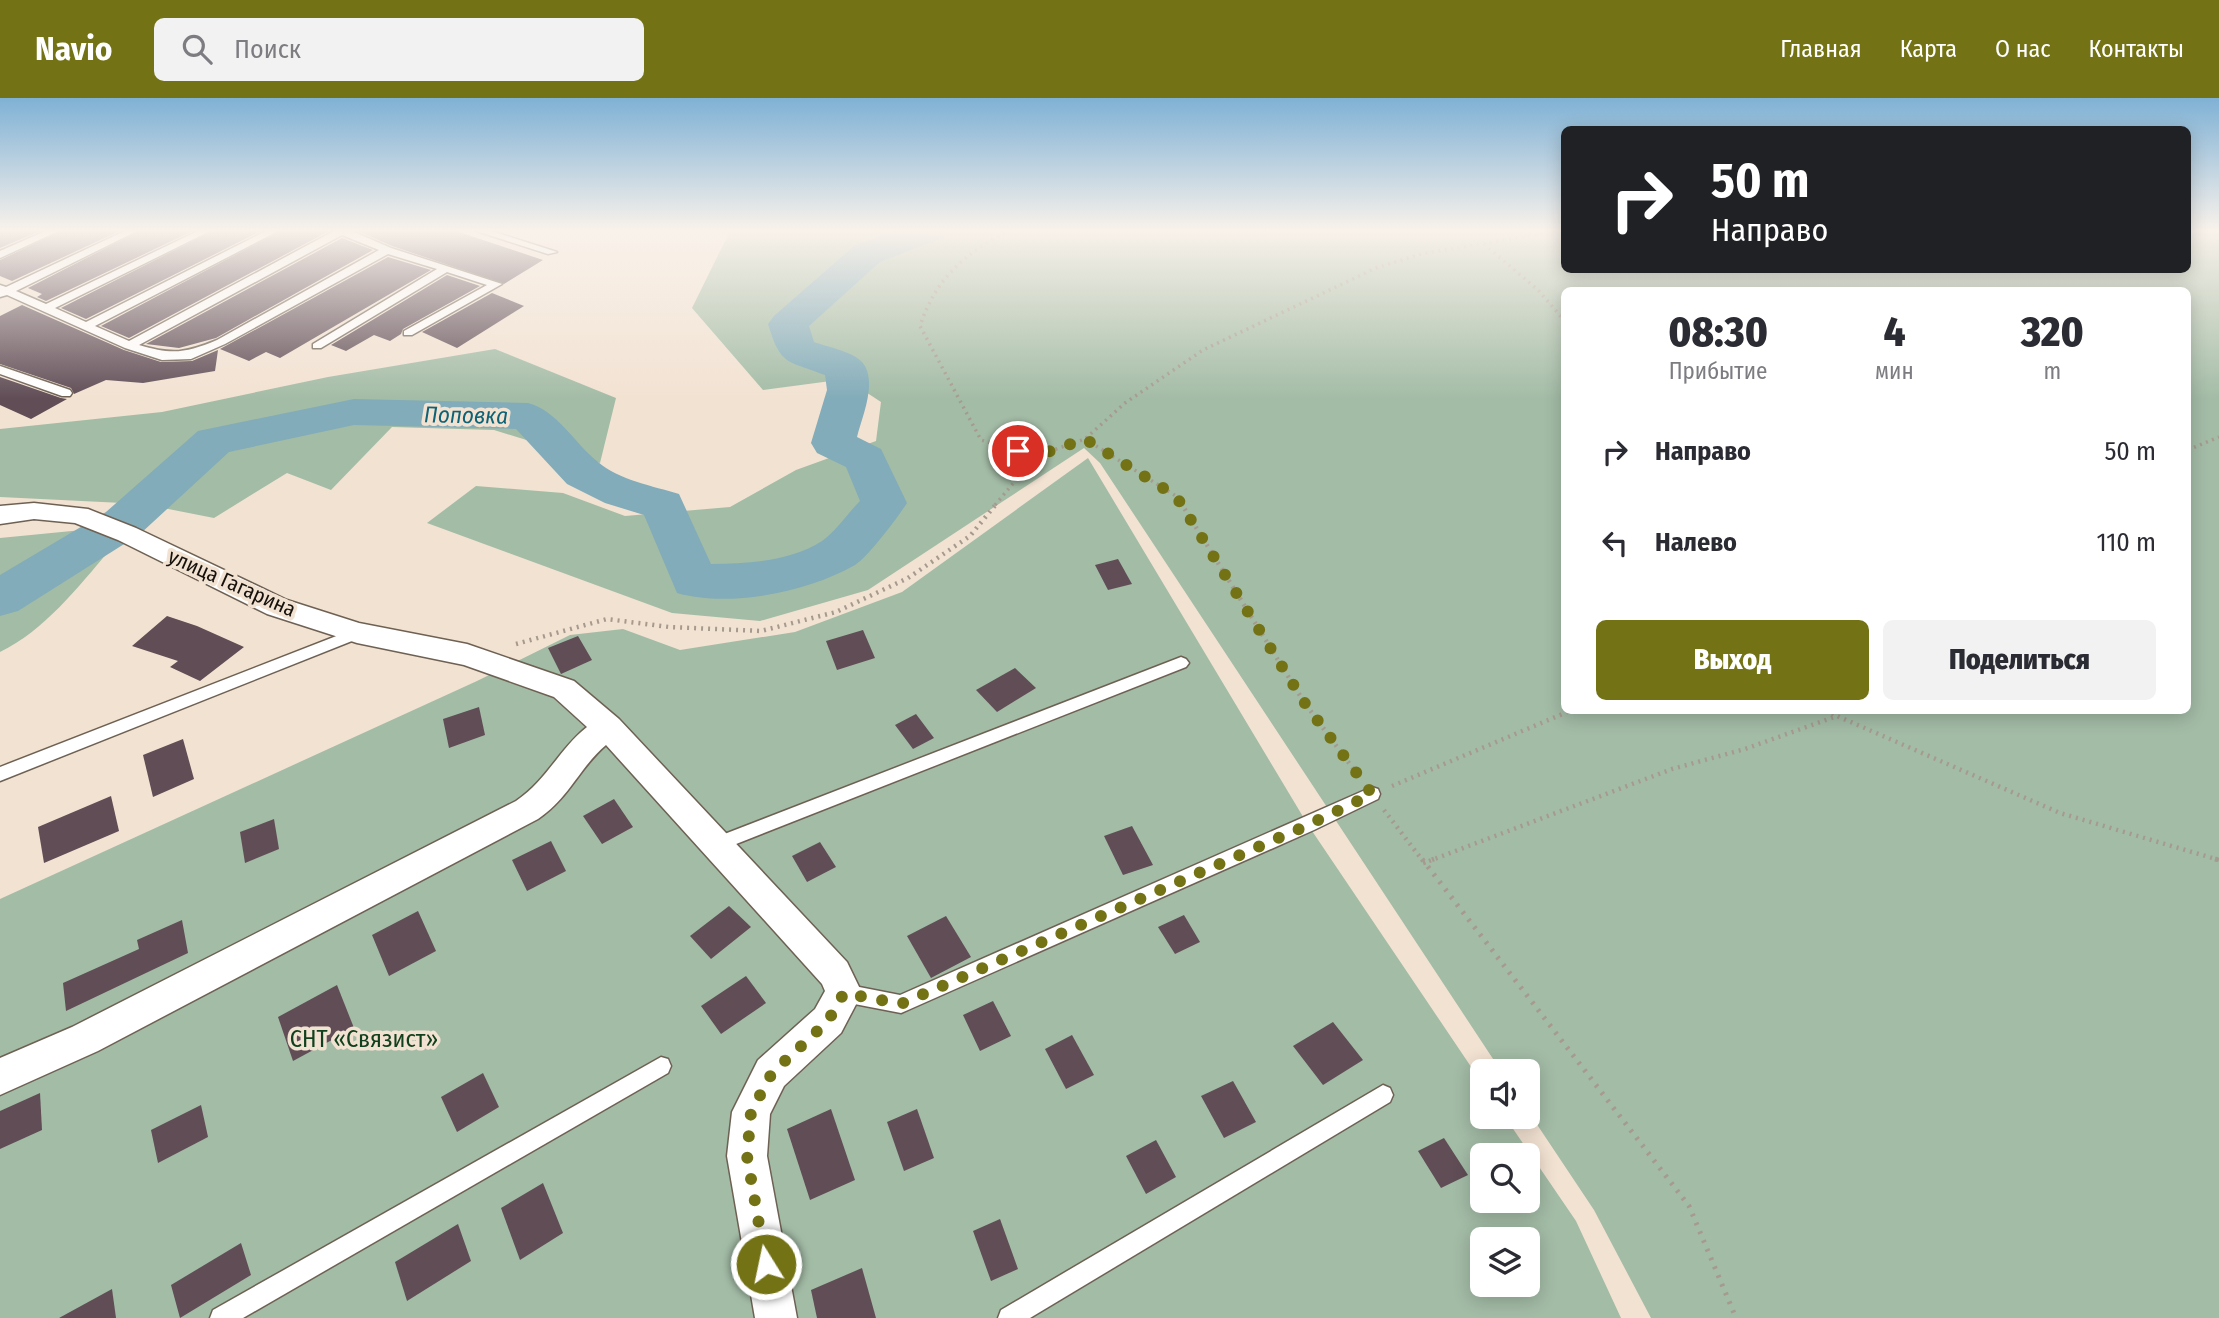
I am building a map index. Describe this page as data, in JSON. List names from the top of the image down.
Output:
{
  "streets": {
    "street": ["улица Гагарина"]
  },
  "water": ["Поповка"],
  "parks": ["СНТ «Связист»"],
  "page": {
    "header": "Navio",
    "search": "Поиск",
    "nav": [
      "Главная",
      "Карта",
      "О нас",
      "Контакты"
    ],
    "turn": ["50 m", "Направо"],
    "eta": [
      "08:30",
      "Прибытие",
      "4",
      "мин",
      "320",
      "m"
    ],
    "list": [
      {
        "name": "Направо",
        "value": "50 m"
      },
      {
        "name": "Налево",
        "value": "110 m"
      }
    ],
    "buttons": ["Выход", "Поделиться"]
  }
}
